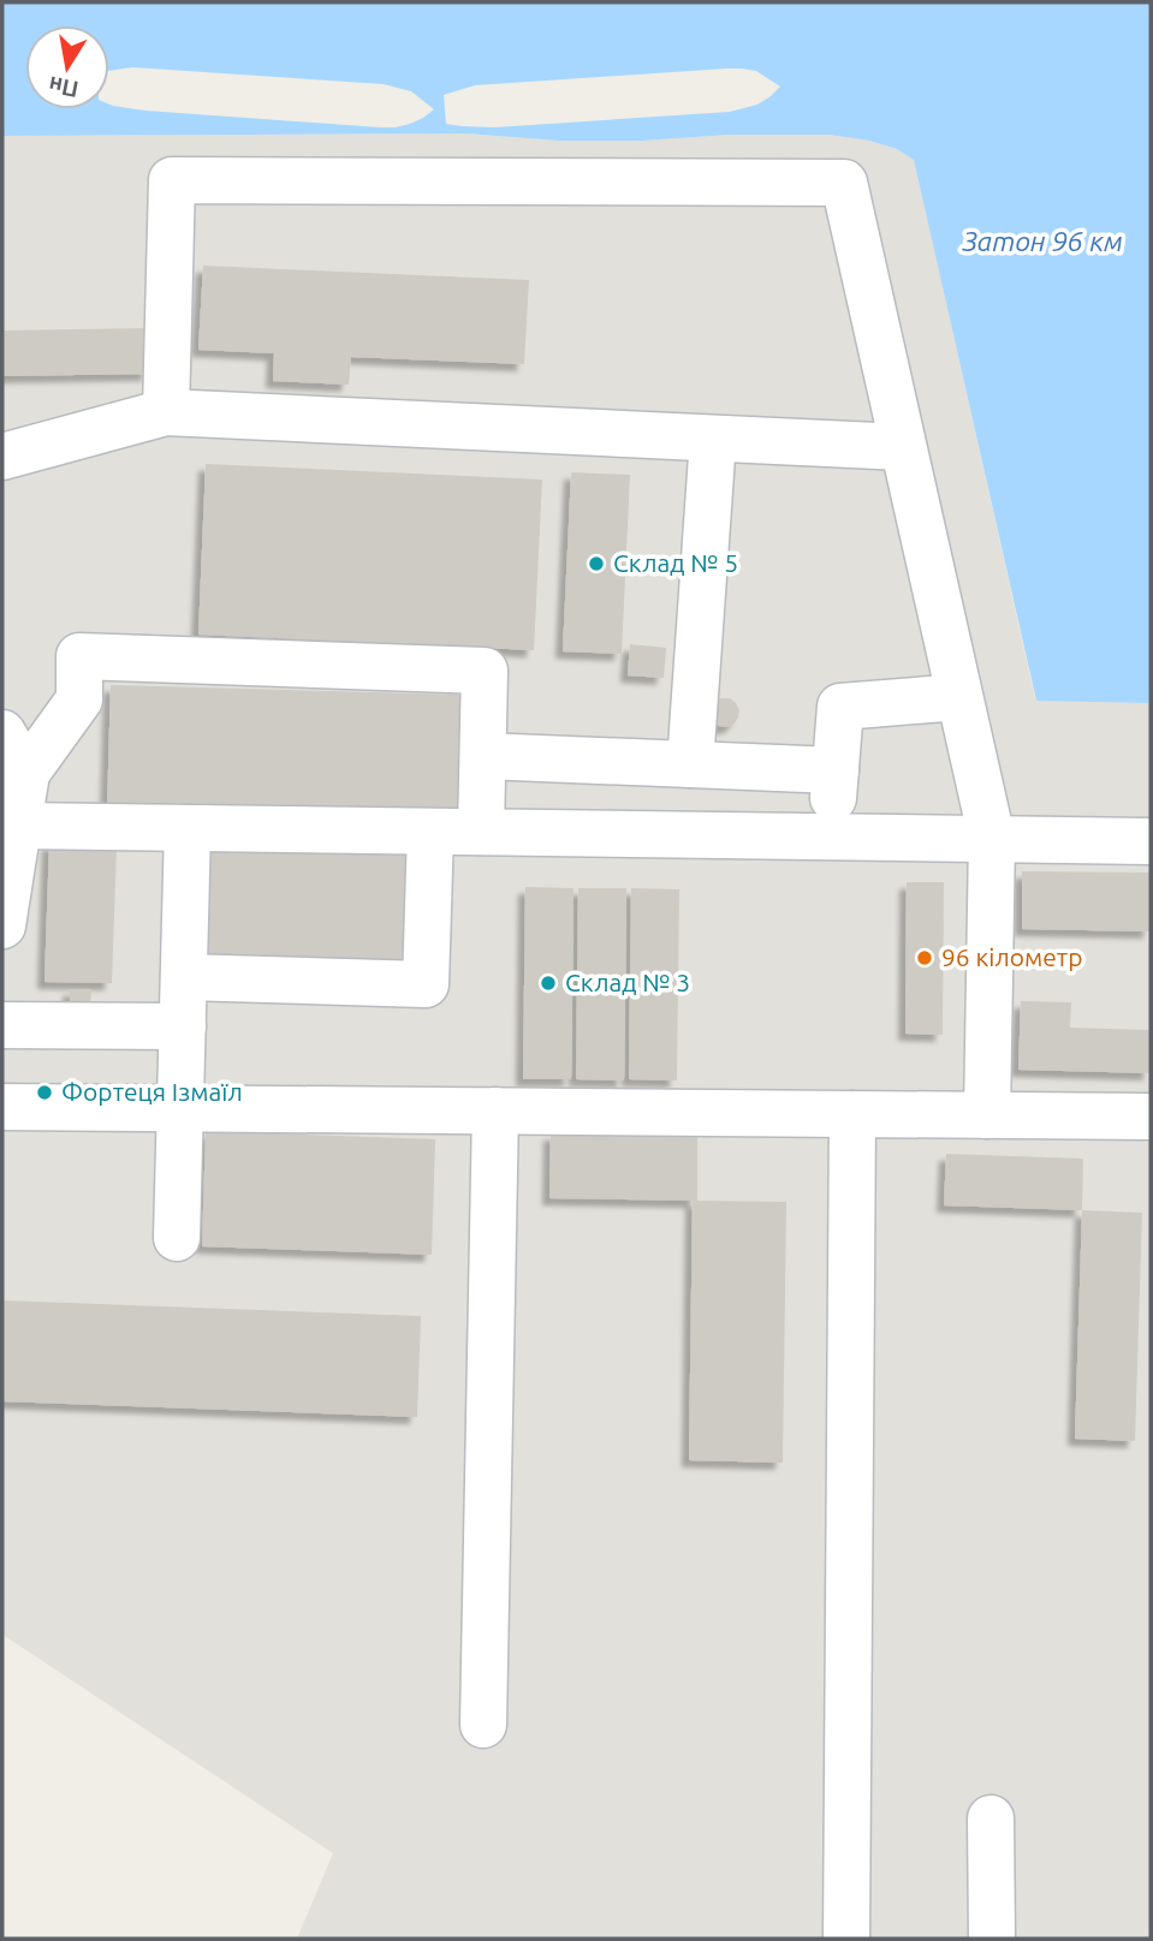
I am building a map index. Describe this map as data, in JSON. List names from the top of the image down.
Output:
{
  "water": ["Затон 96 км"],
  "places": [
    "Склад № 5",
    "96 кілометр",
    "Склад № 3",
    "Фортеця Ізмаїл"
  ],
  "north": "bottom"
}
